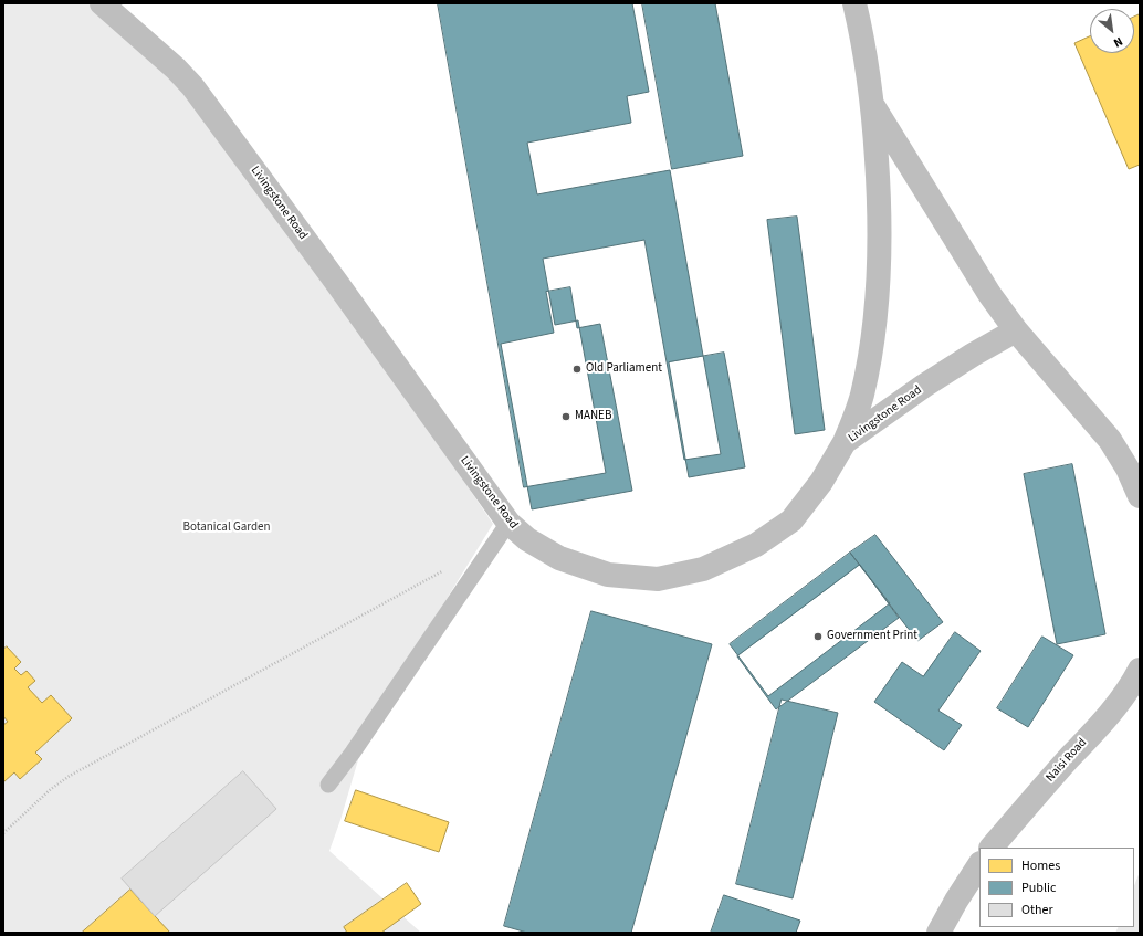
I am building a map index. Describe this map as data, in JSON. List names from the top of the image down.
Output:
{
  "streets": {
    "street": ["Livingstone Road", "Naisi Road"]
  },
  "parks": ["Botanical Garden"],
  "places": ["Old Parliament", "MANEB", "Government Print"],
  "legend": ["Homes", "Public", "Other"],
  "north": "bottom right"
}
